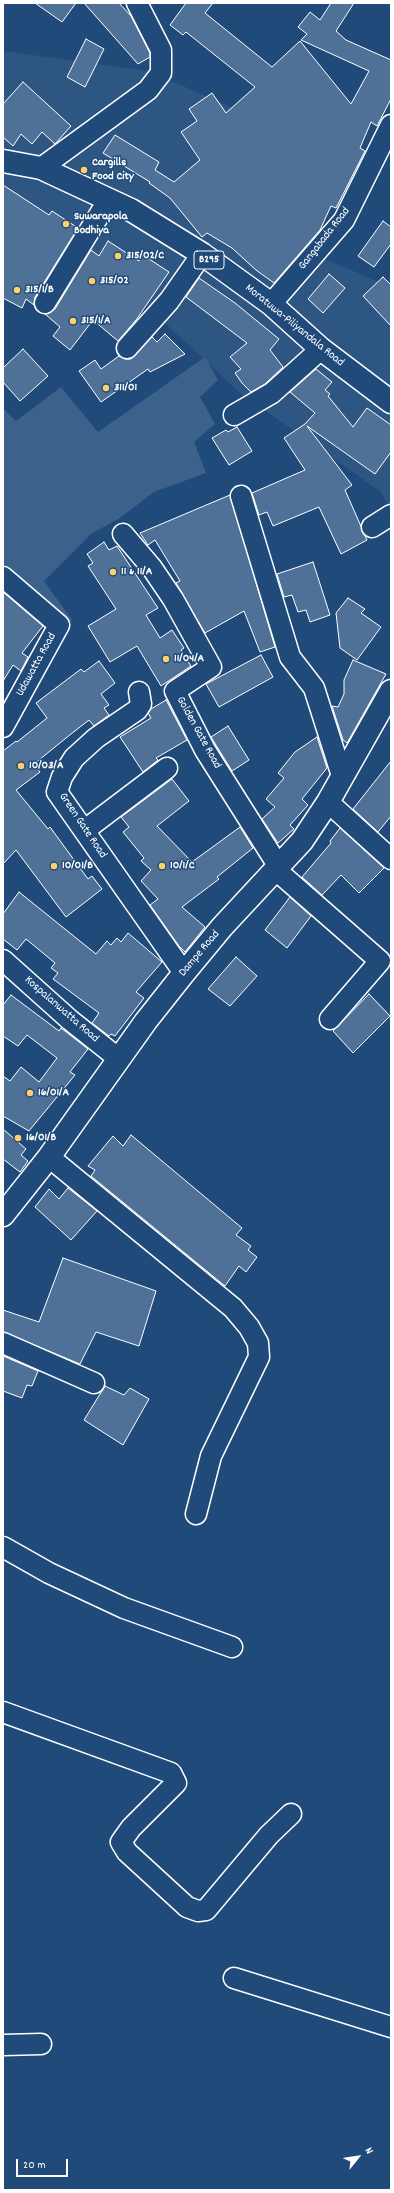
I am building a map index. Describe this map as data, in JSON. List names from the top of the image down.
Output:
{
  "streets": {
    "street": [
      "Gangabada Road",
      "B295",
      "Moratuwa-Piliyandala Road",
      "Udawatta Road",
      "Golden Gate Road",
      "Green Gate Road",
      "Dampe Road",
      "Kospalanwatta Road"
    ]
  },
  "crossings": [
    ["Gangabada Road", "Moratuwa-Piliyandala Road"],
    ["Golden Gate Road", "Dampe Road"],
    ["Green Gate Road", "Dampe Road"],
    ["Dampe Road", "Kospalanwatta Road"]
  ],
  "places": [
    "Cargills Food City",
    "Suwarapola Bodhiya",
    "315/02/C",
    "315/02",
    "315/1/B",
    "315/1/A",
    "311/01",
    "11 & 11/A",
    "11/04/A",
    "10/03/A",
    "10/01/B",
    "10/1/C",
    "16/01/A",
    "16/01/B"
  ],
  "scale_bar": "20 m",
  "north": "top right"
}
